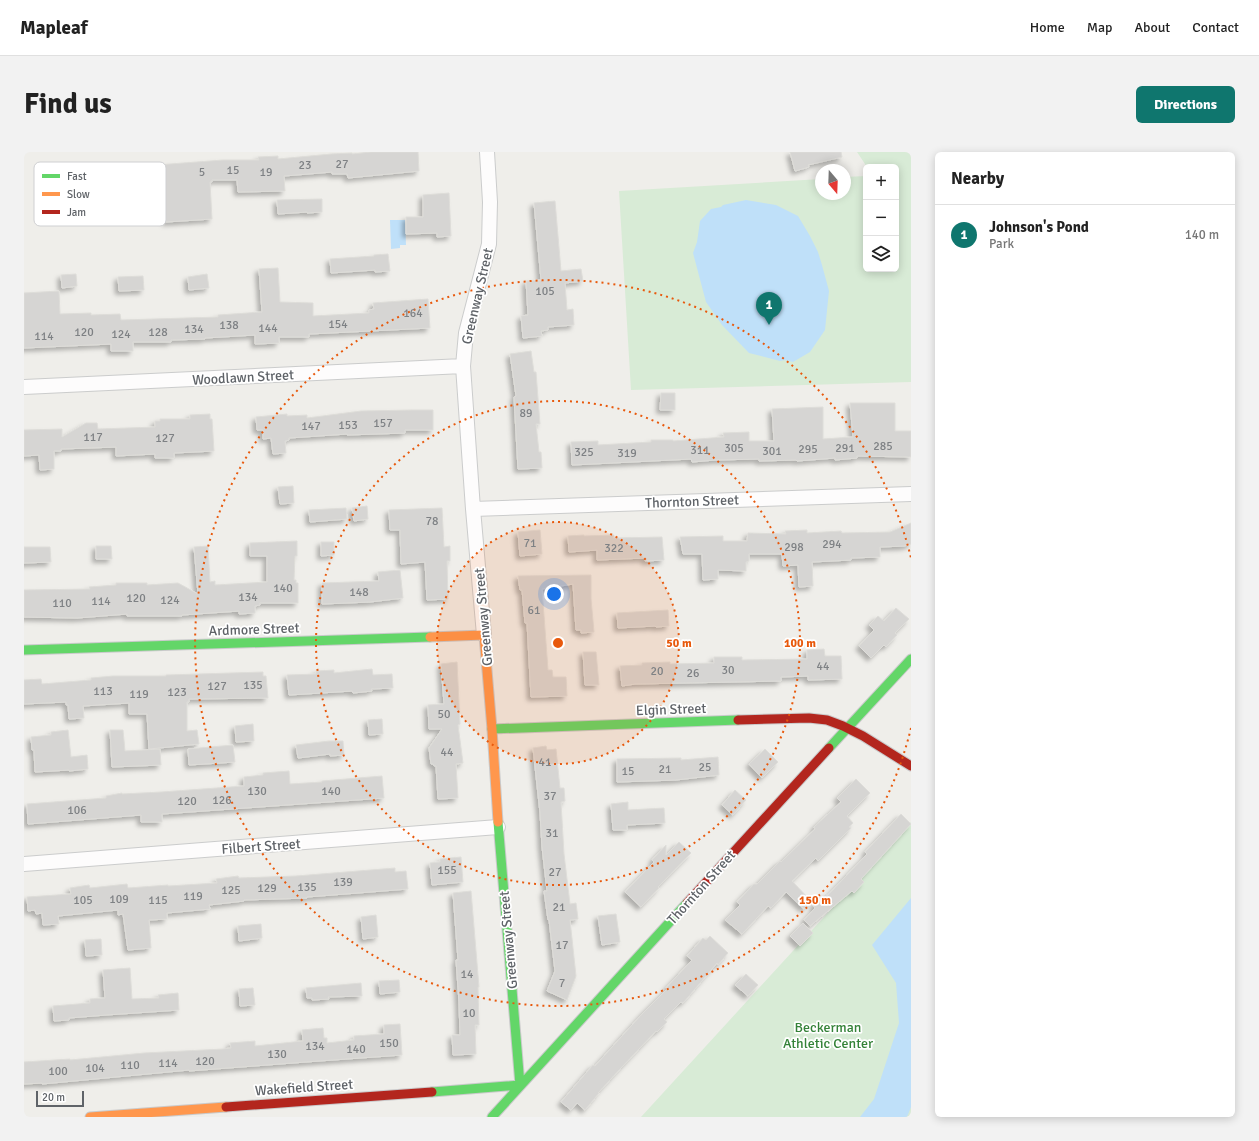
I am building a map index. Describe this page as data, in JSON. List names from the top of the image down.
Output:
{
  "streets": {
    "street": [
      "Greenway Street",
      "Woodlawn Street",
      "Thornton Street",
      "Ardmore Street",
      "Elgin Street",
      "Filbert Street",
      "Wakefield Street"
    ]
  },
  "crossings": [
    ["Greenway Street", "Woodlawn Street"],
    ["Greenway Street", "Thornton Street"],
    ["Greenway Street", "Ardmore Street"],
    ["Greenway Street", "Elgin Street"],
    ["Greenway Street", "Filbert Street"],
    ["Greenway Street", "Wakefield Street"],
    ["Thornton Street", "Elgin Street"],
    ["Thornton Street", "Wakefield Street"]
  ],
  "parks": ["Beckerman Athletic Center"],
  "house_numbers": [
    "27",
    "23",
    "15",
    "5",
    "19",
    "105",
    "164",
    "154",
    "138",
    "144",
    "134",
    "120",
    "128",
    "124",
    "114",
    "89",
    "157",
    "153",
    "147",
    "117",
    "127",
    "285",
    "305",
    "291",
    "295",
    "311",
    "301",
    "325",
    "319",
    "78",
    "71",
    "294",
    "298",
    "322",
    "140",
    "148",
    "134",
    "120",
    "124",
    "114",
    "110",
    "61",
    "44",
    "30",
    "20",
    "26",
    "135",
    "127",
    "113",
    "123",
    "119",
    "50",
    "44",
    "41",
    "25",
    "21",
    "15",
    "130",
    "140",
    "37",
    "126",
    "120",
    "106",
    "31",
    "155",
    "27",
    "139",
    "135",
    "129",
    "125",
    "119",
    "109",
    "105",
    "115",
    "21",
    "17",
    "14",
    "7",
    "10",
    "150",
    "134",
    "140",
    "130",
    "120",
    "114",
    "110",
    "104",
    "100"
  ],
  "legend": ["Fast", "Slow", "Jam"],
  "scale_bar": "20 m",
  "north": "bottom",
  "page": {
    "header": "Mapleaf",
    "nav": [
      "Home",
      "Map",
      "About",
      "Contact"
    ],
    "buttons": "Directions",
    "title": "Find us",
    "heading": "Nearby",
    "map_buttons": ["+", "−"],
    "list": [
      {
        "mark": "1",
        "name": "Johnson's Pond",
        "note": "Park",
        "value": "140 m"
      }
    ],
    "pins": "1",
    "scale": "20 m"
  },
  "rings": ["50 m", "100 m", "150 m"]
}
